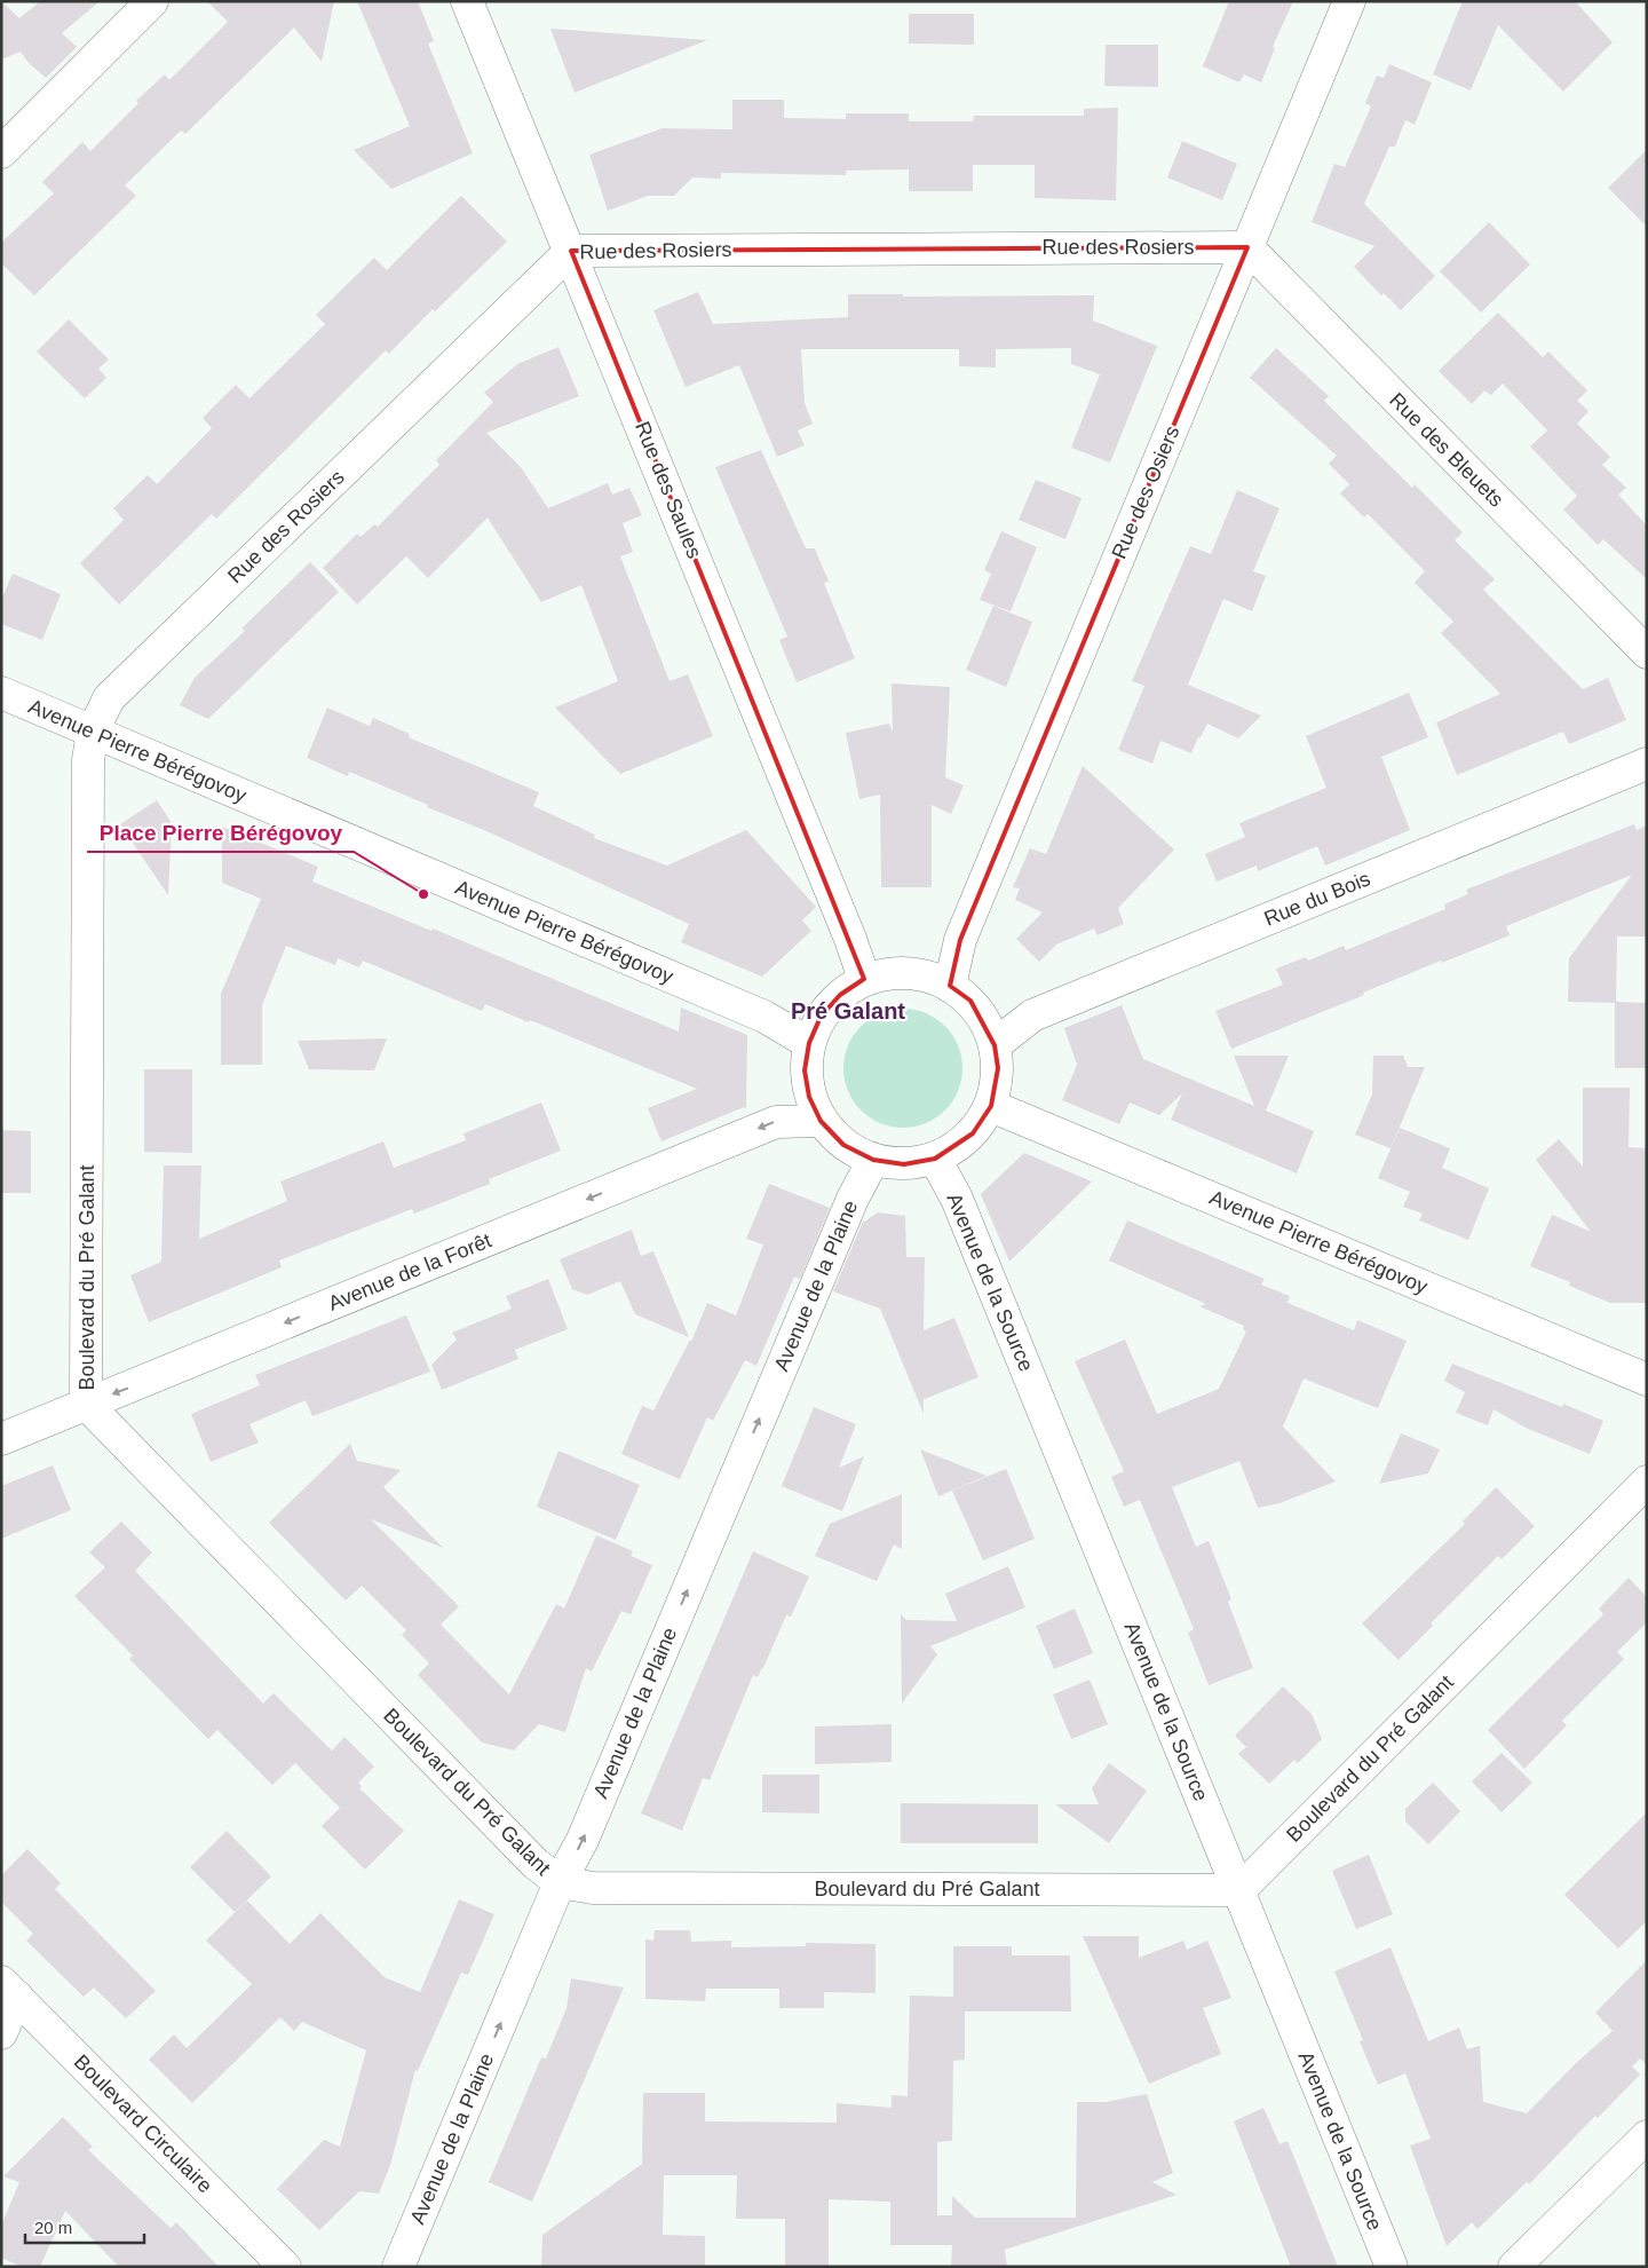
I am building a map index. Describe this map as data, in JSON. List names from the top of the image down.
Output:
{
  "streets": {
    "street": [
      "Rue des Rosiers",
      "Rue des Bleuets",
      "Rue des Saules",
      "Rue des Osiers",
      "Avenue Pierre Bérégovoy",
      "Rue du Bois",
      "Avenue de la Forêt",
      "Boulevard du Pré Galant",
      "Avenue de la Source",
      "Avenue de la Plaine",
      "Boulevard Circulaire"
    ]
  },
  "crossings": [
    ["Rue des Rosiers", "Rue des Bleuets"],
    ["Rue des Rosiers", "Rue des Saules"],
    ["Rue des Rosiers", "Rue des Osiers"],
    ["Rue des Rosiers", "Avenue Pierre Bérégovoy"],
    ["Rue des Rosiers", "Boulevard du Pré Galant"],
    ["Rue des Bleuets", "Rue des Osiers"],
    ["Rue des Saules", "Rue des Osiers"],
    ["Rue des Saules", "Avenue Pierre Bérégovoy"],
    ["Rue des Saules", "Rue du Bois"],
    ["Rue des Saules", "Avenue de la Forêt"],
    ["Rue des Saules", "Avenue de la Source"],
    ["Rue des Saules", "Avenue de la Plaine"],
    ["Rue des Osiers", "Avenue Pierre Bérégovoy"],
    ["Rue des Osiers", "Rue du Bois"],
    ["Rue des Osiers", "Avenue de la Forêt"],
    ["Rue des Osiers", "Avenue de la Source"],
    ["Rue des Osiers", "Avenue de la Plaine"],
    ["Avenue Pierre Bérégovoy", "Rue du Bois"],
    ["Avenue Pierre Bérégovoy", "Avenue de la Forêt"],
    ["Avenue Pierre Bérégovoy", "Boulevard du Pré Galant"],
    ["Avenue Pierre Bérégovoy", "Avenue de la Source"],
    ["Avenue Pierre Bérégovoy", "Avenue de la Plaine"],
    ["Rue du Bois", "Avenue de la Forêt"],
    ["Rue du Bois", "Avenue de la Source"],
    ["Rue du Bois", "Avenue de la Plaine"],
    ["Avenue de la Forêt", "Boulevard du Pré Galant"],
    ["Avenue de la Forêt", "Avenue de la Source"],
    ["Avenue de la Forêt", "Avenue de la Plaine"],
    ["Boulevard du Pré Galant", "Avenue de la Source"],
    ["Boulevard du Pré Galant", "Avenue de la Plaine"],
    ["Avenue de la Source", "Avenue de la Plaine"]
  ],
  "one_way": ["Avenue de la Forêt", "Avenue de la Plaine"],
  "districts": ["Pré Galant"],
  "places": ["Place Pierre Bérégovoy"],
  "scale_bar": "20 m"
}
